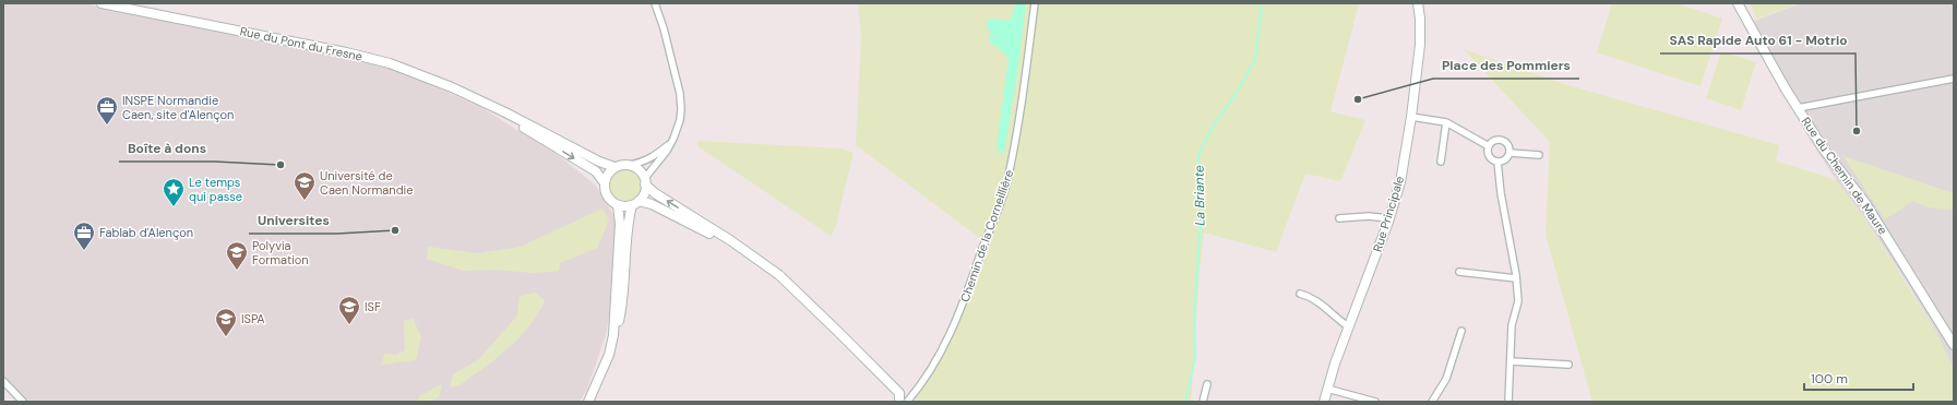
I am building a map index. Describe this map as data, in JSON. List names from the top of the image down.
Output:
{
  "streets": {
    "main road": ["Rue du Pont du Fresne", "Rue du Chemin de Maure", "Rue Principale"],
    "street": ["Chemin de la Corneillière"]
  },
  "water": ["La Briante"],
  "places": {
    "other": [
      "Place des Pommiers",
      "SAS Rapide Auto 61 - Motrio",
      "Boîte à dons",
      "Universites"
    ],
    "office": ["INSPE Normandie Caen, site d'Alençon", "Fablab d'Alençon"],
    "school or university": [
      "Université de Caen Normandie",
      "Polyvia Formation",
      "ISF",
      "ISPA"
    ],
    "place": ["Le temps qui passe"]
  },
  "scale_bar": "100 m"
}
